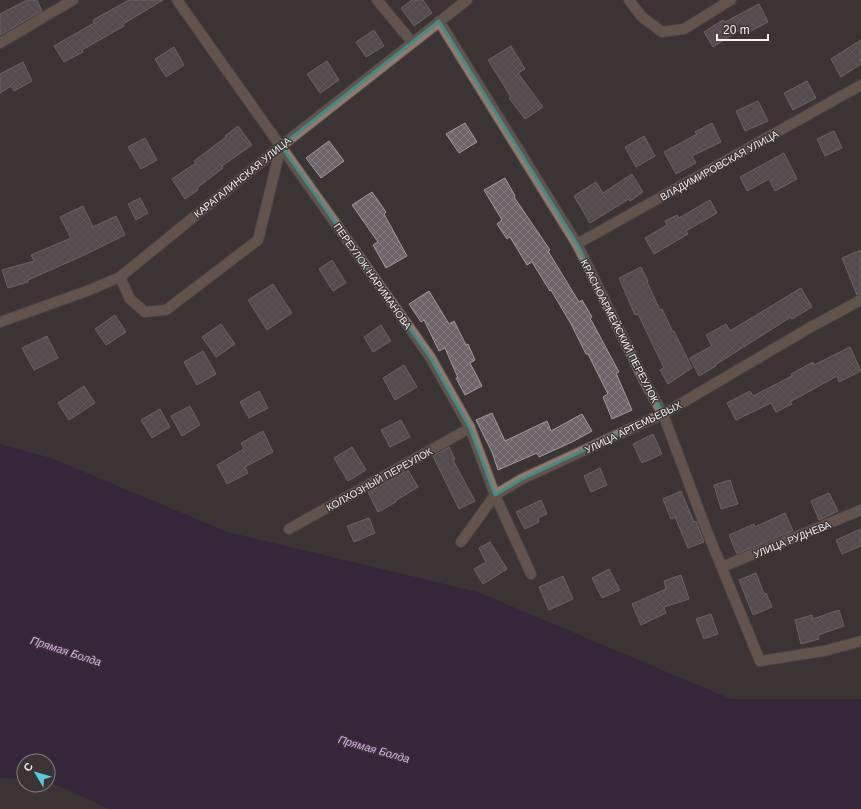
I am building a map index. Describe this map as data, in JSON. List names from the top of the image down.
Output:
{
  "streets": {
    "street": [
      "ВЛАДИМИРОВСКАЯ УЛИЦА",
      "КАРАГАЛИНСКАЯ УЛИЦА",
      "ПЕРЕУЛОК НАРИМАНОВА",
      "КРАСНОАРМЕЙСКИЙ ПЕРЕУЛОК",
      "УЛИЦА АРТЕМЬЕВЫХ",
      "КОЛХОЗНЫЙ ПЕРЕУЛОК",
      "УЛИЦА РУДНЕВА"
    ]
  },
  "crossings": [
    ["ВЛАДИМИРОВСКАЯ УЛИЦА", "КРАСНОАРМЕЙСКИЙ ПЕРЕУЛОК"],
    ["КАРАГАЛИНСКАЯ УЛИЦА", "ПЕРЕУЛОК НАРИМАНОВА"],
    ["КАРАГАЛИНСКАЯ УЛИЦА", "КРАСНОАРМЕЙСКИЙ ПЕРЕУЛОК"],
    ["ПЕРЕУЛОК НАРИМАНОВА", "УЛИЦА АРТЕМЬЕВЫХ"],
    ["ПЕРЕУЛОК НАРИМАНОВА", "КОЛХОЗНЫЙ ПЕРЕУЛОК"],
    ["КРАСНОАРМЕЙСКИЙ ПЕРЕУЛОК", "УЛИЦА АРТЕМЬЕВЫХ"],
    ["КРАСНОАРМЕЙСКИЙ ПЕРЕУЛОК", "УЛИЦА РУДНЕВА"]
  ],
  "water": ["Прямая Болда"],
  "scale_bar": "20 m",
  "north": "top left"
}
